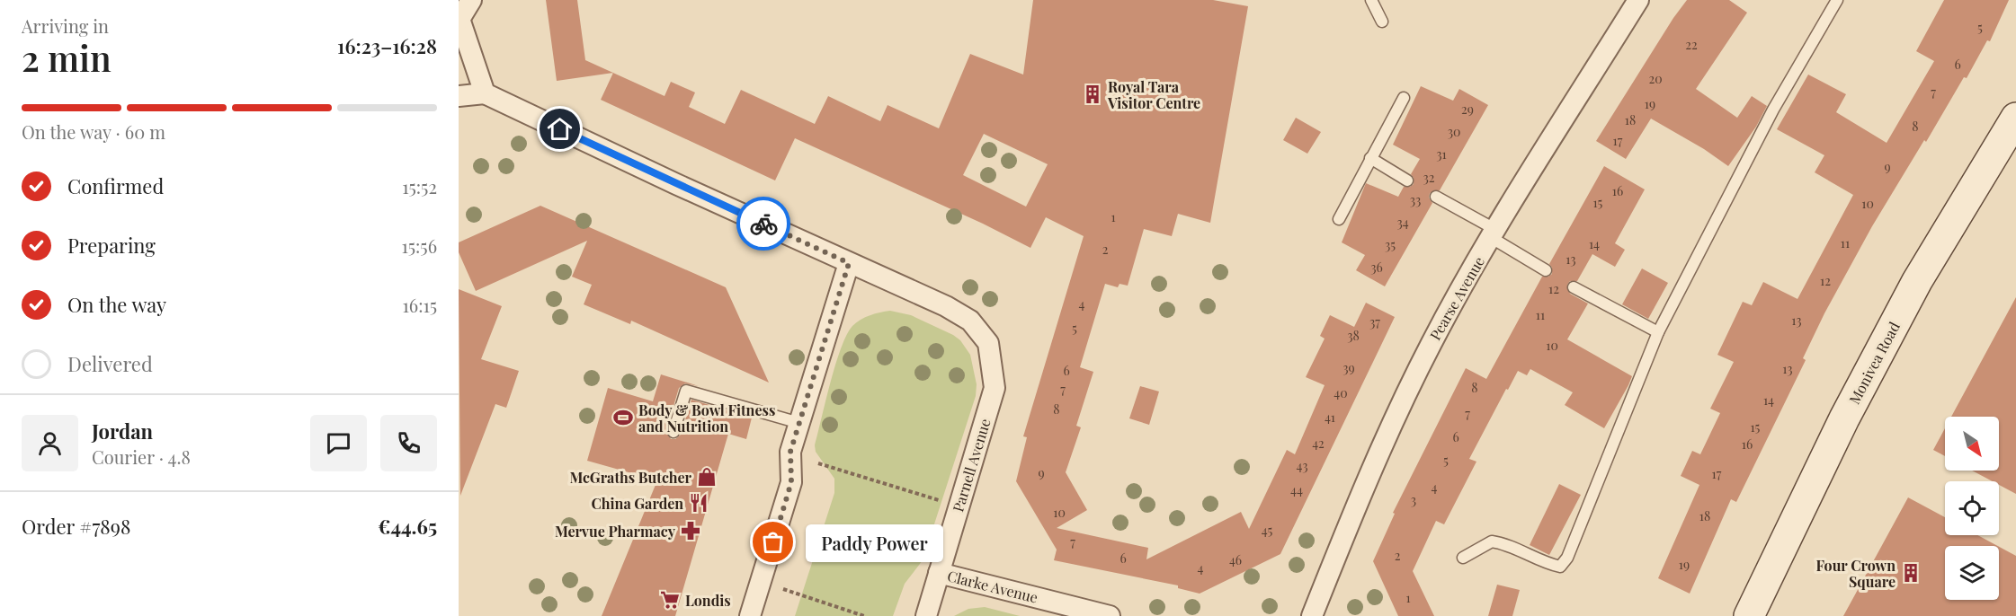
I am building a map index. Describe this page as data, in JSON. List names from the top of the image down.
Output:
{
  "streets": {
    "main road": ["Monivea Road"],
    "street": ["Pearse Avenue", "Parnell Avenue", "Clarke Avenue"]
  },
  "crossings": [
    ["Parnell Avenue", "Clarke Avenue"]
  ],
  "places": {
    "building": ["Royal Tara Visitor Centre", "Four Crown Square"],
    "sports": ["Body & Bowl Fitness and Nutrition"],
    "shop": ["McGraths Butcher"],
    "restaurant": ["China Garden"],
    "pharmacy": ["Mervue Pharmacy"],
    "other": ["Paddy Power"],
    "supermarket": ["Londis"]
  },
  "house_numbers": [
    "5",
    "22",
    "6",
    "20",
    "7",
    "19",
    "29",
    "18",
    "8",
    "30",
    "17",
    "31",
    "9",
    "32",
    "16",
    "33",
    "15",
    "10",
    "1",
    "34",
    "11",
    "14",
    "35",
    "2",
    "13",
    "36",
    "12",
    "12",
    "4",
    "11",
    "13",
    "37",
    "5",
    "38",
    "10",
    "39",
    "13",
    "6",
    "8",
    "7",
    "40",
    "14",
    "8",
    "7",
    "41",
    "15",
    "6",
    "42",
    "16",
    "5",
    "43",
    "9",
    "17",
    "4",
    "44",
    "3",
    "10",
    "18",
    "45",
    "7",
    "2",
    "6",
    "46",
    "19",
    "4",
    "1"
  ],
  "north": "bottom right",
  "page": {
    "heading": ["2 min", "Arriving in", "16:23–16:28"],
    "panel": [
      "Jordan",
      "Courier · 4.8",
      "Order #7898",
      "€44.65"
    ],
    "bar": "On the way · 60 m",
    "list": [
      ["Confirmed", "15:52"],
      ["Preparing", "15:56"],
      ["On the way", "16:15"],
      "Delivered"
    ],
    "bubble": "Paddy Power"
  }
}
